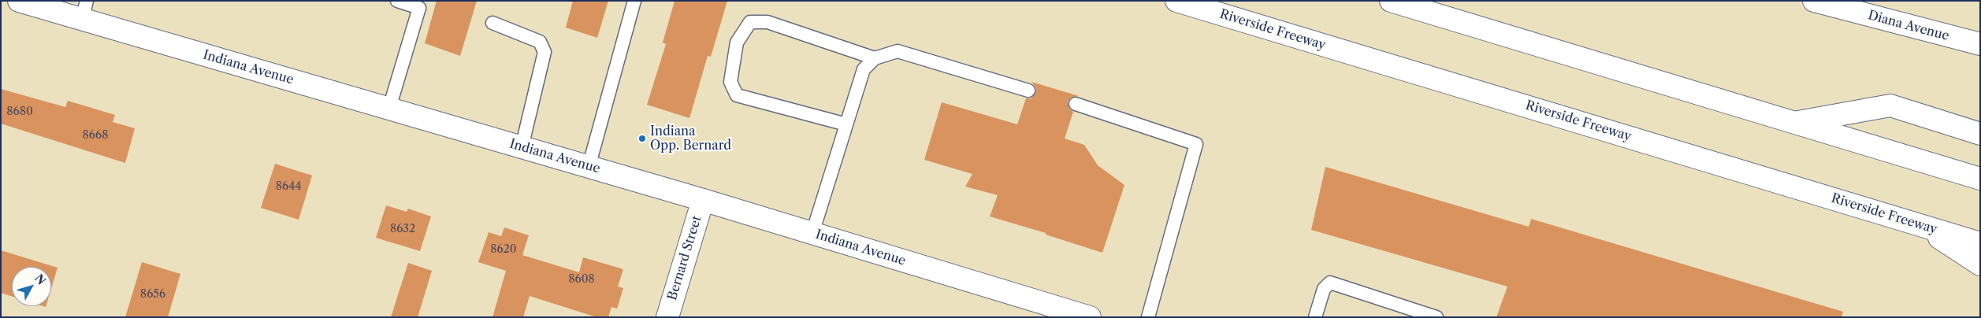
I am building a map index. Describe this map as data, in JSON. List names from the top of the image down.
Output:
{
  "streets": {
    "main road": [
      "Diana Avenue",
      "Riverside Freeway",
      "Indiana Avenue",
      "Bernard Street"
    ]
  },
  "crossings": [
    ["Indiana Avenue", "Bernard Street"]
  ],
  "places": ["Indiana Opp. Bernard"],
  "house_numbers": [
    "8680",
    "8668",
    "8644",
    "8632",
    "8620",
    "8608",
    "8656"
  ],
  "north": "top right"
}
